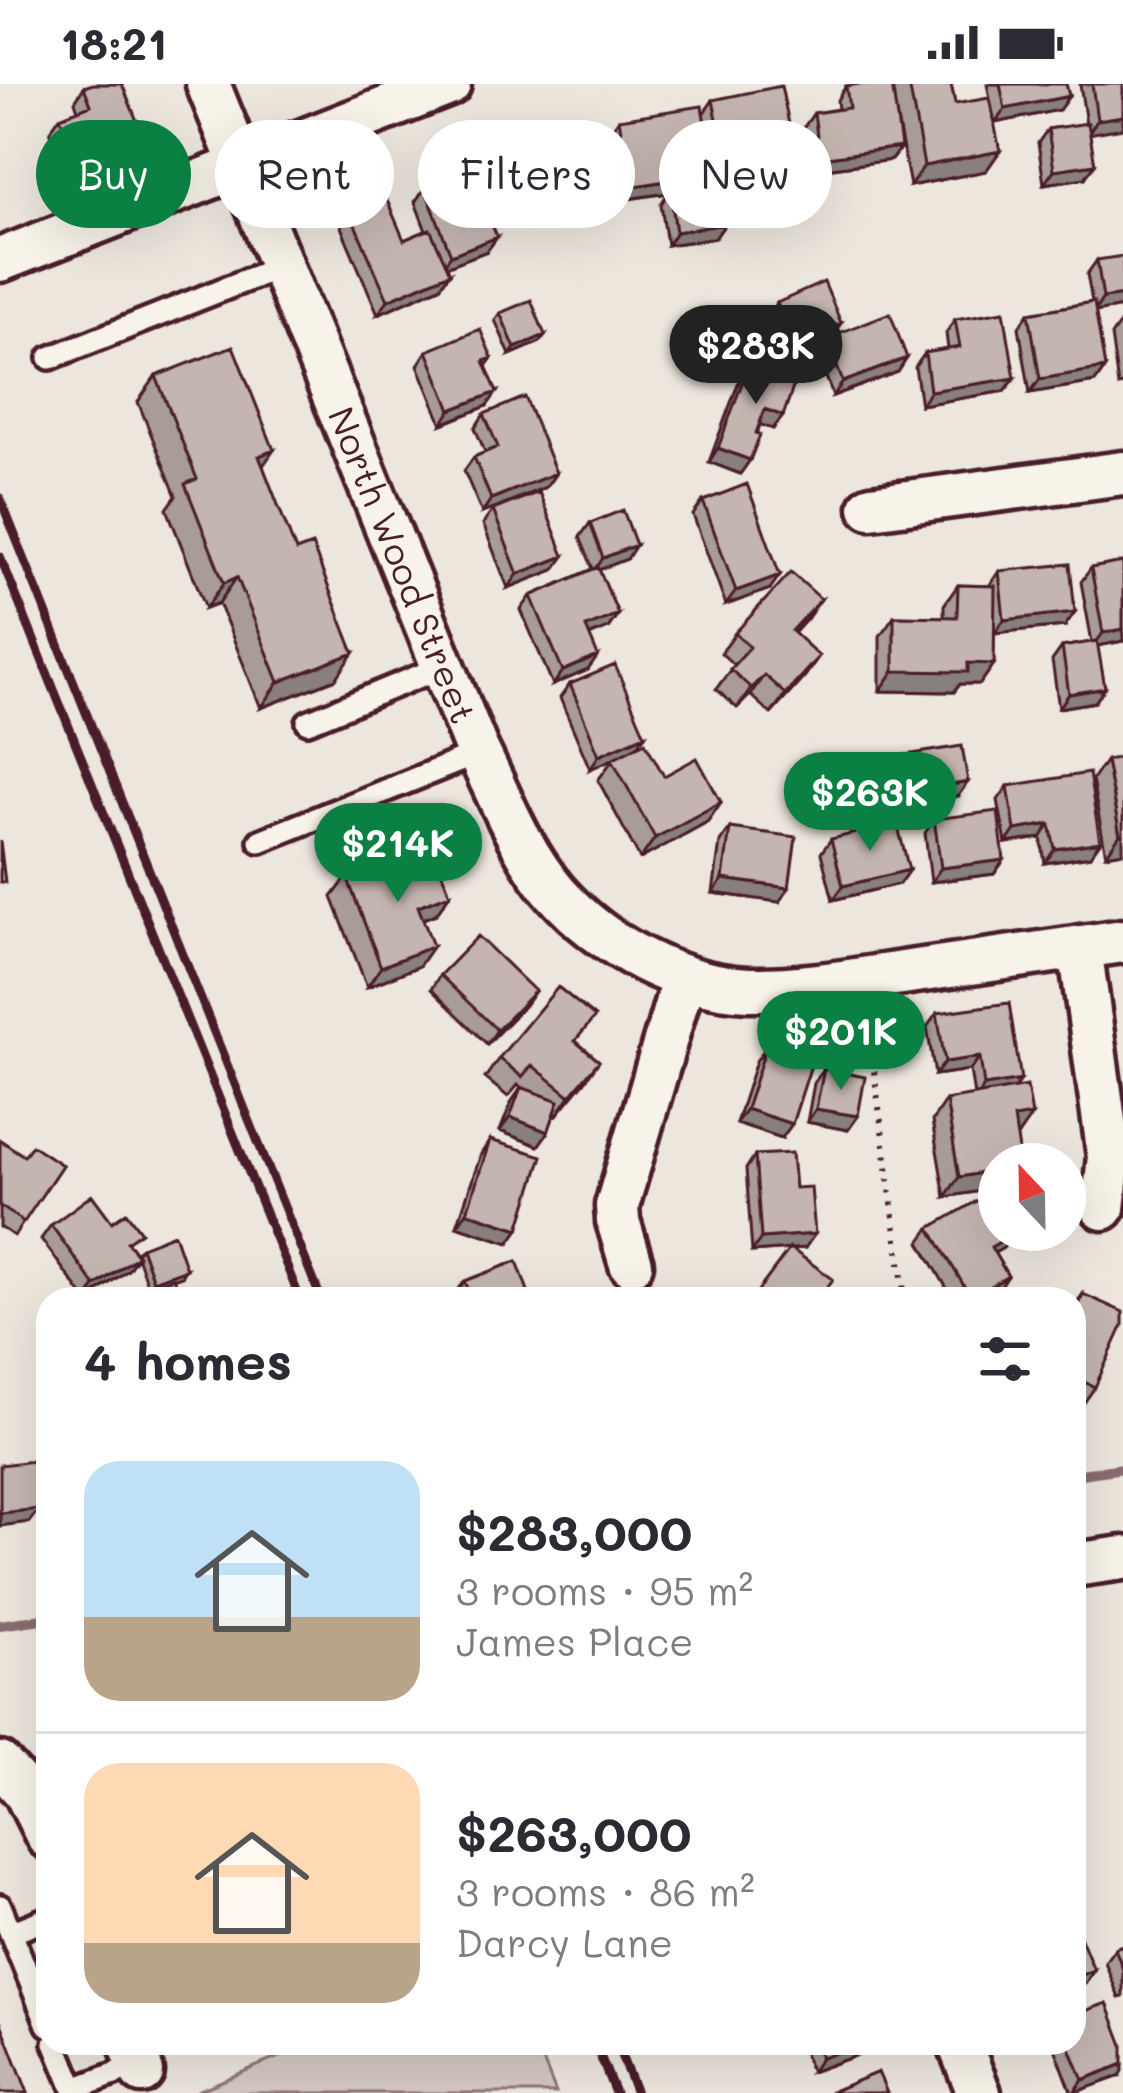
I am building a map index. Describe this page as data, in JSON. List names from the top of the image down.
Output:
{
  "streets": {
    "street": ["North Wood Street"]
  },
  "north": "top",
  "page": {
    "status": "18:21",
    "chip": [
      "Buy",
      "Rent",
      "Filters",
      "New"
    ],
    "price": [
      "$283K",
      "$263K",
      "$214K",
      "$201K"
    ],
    "heading": "4 homes",
    "list": [
      {
        "name": "$283,000",
        "note": "3 rooms · 95 m² · James Place"
      },
      {
        "name": "$263,000",
        "note": "3 rooms · 86 m² · Darcy Lane"
      }
    ]
  }
}
